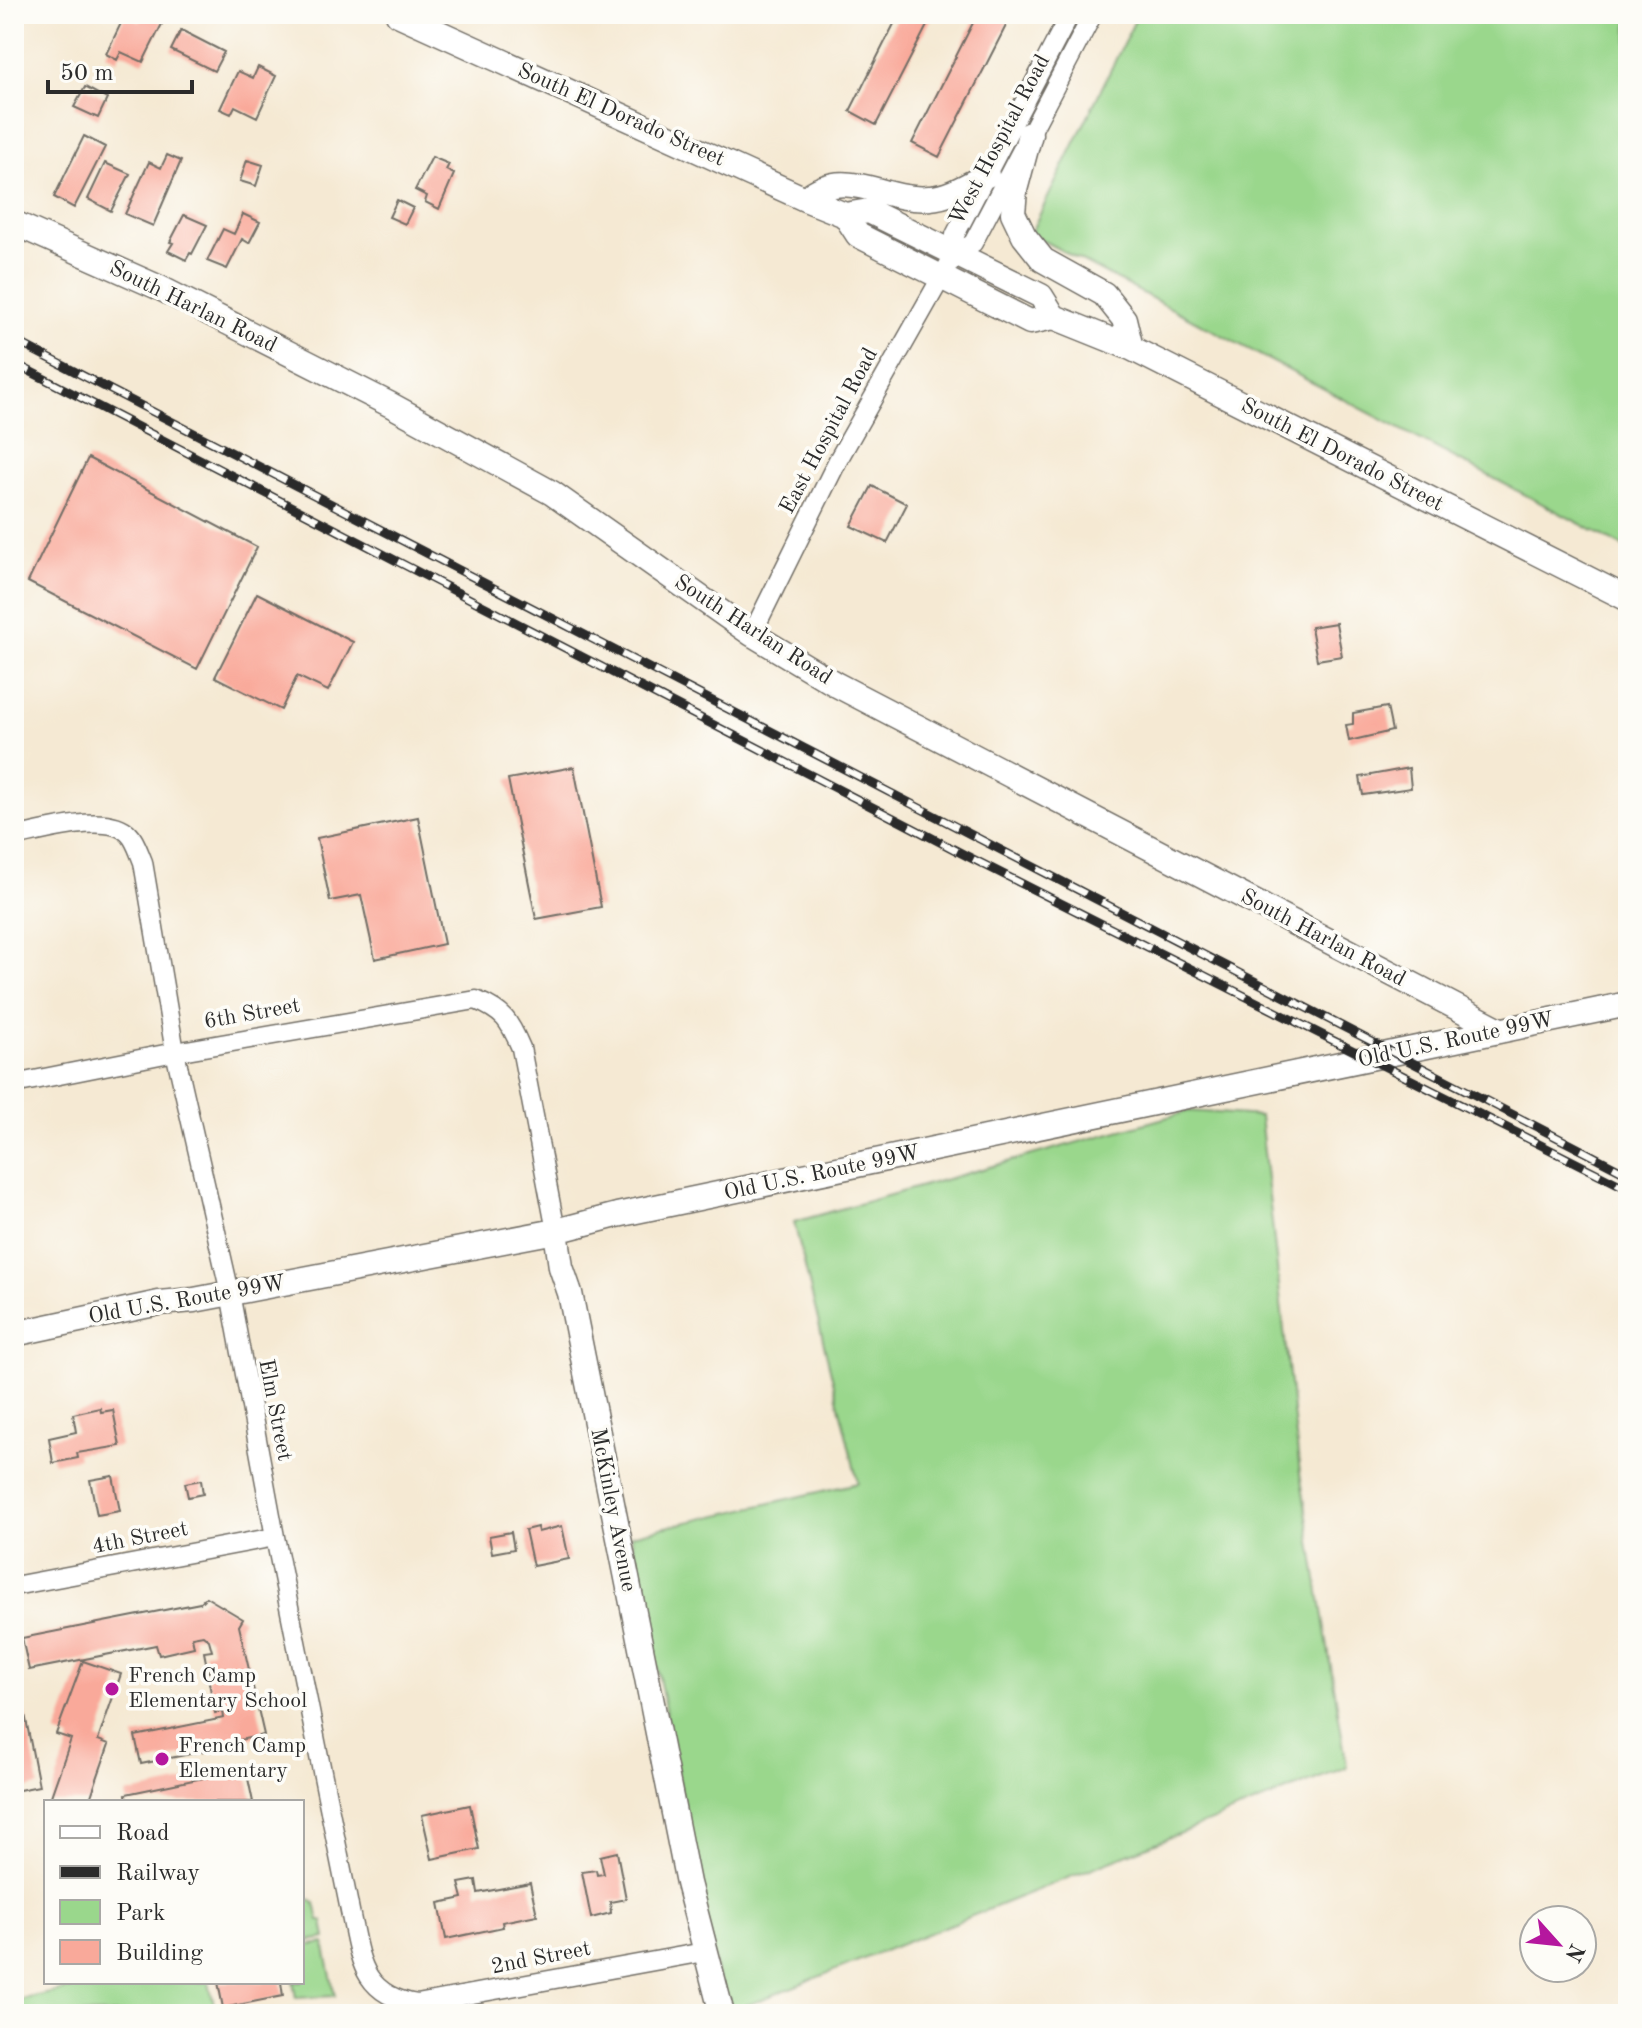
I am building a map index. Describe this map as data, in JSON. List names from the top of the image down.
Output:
{
  "streets": {
    "main road": [
      "South El Dorado Street",
      "South Harlan Road",
      "Old U.S. Route 99W",
      "McKinley Avenue"
    ],
    "street": [
      "West Hospital Road",
      "East Hospital Road",
      "6th Street",
      "Elm Street",
      "4th Street",
      "2nd Street"
    ]
  },
  "crossings": [
    ["South El Dorado Street", "West Hospital Road"],
    ["South El Dorado Street", "East Hospital Road"],
    ["West Hospital Road", "East Hospital Road"],
    ["South Harlan Road", "East Hospital Road"],
    ["South Harlan Road", "Old U.S. Route 99W"],
    ["6th Street", "Elm Street"],
    ["6th Street", "McKinley Avenue"],
    ["Old U.S. Route 99W", "Elm Street"],
    ["Old U.S. Route 99W", "McKinley Avenue"],
    ["Elm Street", "4th Street"],
    ["Elm Street", "2nd Street"],
    ["McKinley Avenue", "2nd Street"]
  ],
  "places": ["French Camp Elementary School", "French Camp Elementary"],
  "legend": [
    "Road",
    "Railway",
    "Park",
    "Building"
  ],
  "scale_bar": "50 m",
  "north": "bottom right"
}
